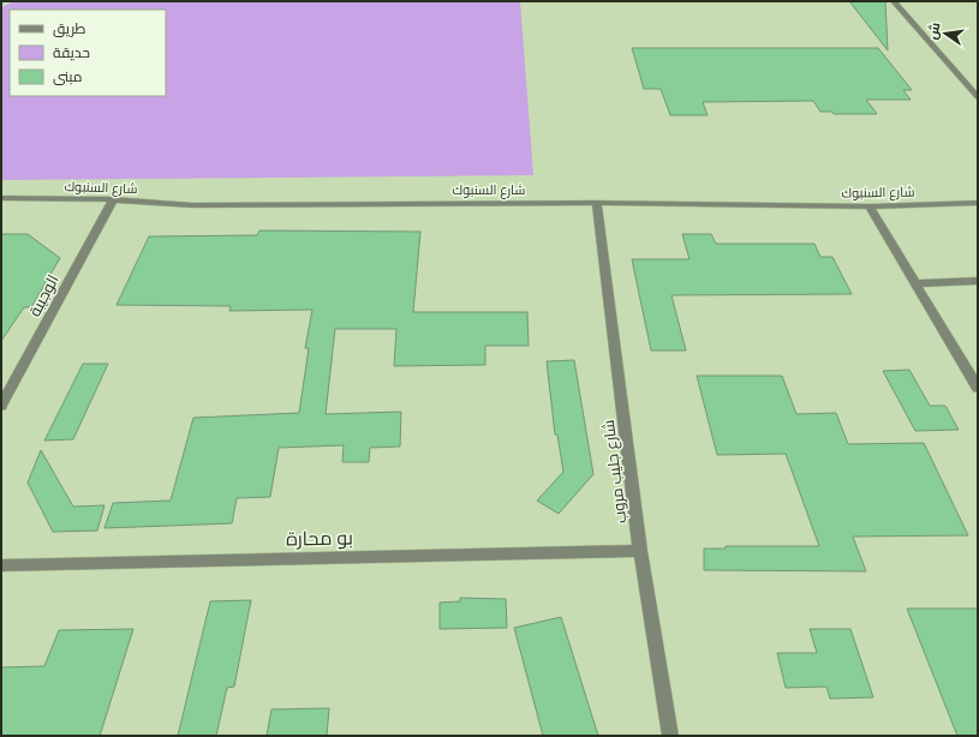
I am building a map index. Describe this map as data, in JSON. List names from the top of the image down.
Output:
{
  "streets": {
    "street": [
      "شارع السنبوك",
      "الوجيبة",
      "شارع جليب مروب",
      "بو محارة"
    ]
  },
  "crossings": [
    ["شارع السنبوك", "الوجيبة"],
    ["شارع السنبوك", "شارع جليب مروب"],
    ["شارع جليب مروب", "بو محارة"]
  ],
  "legend": ["طريق", "حديقة", "مبنى"],
  "north": "left"
}
